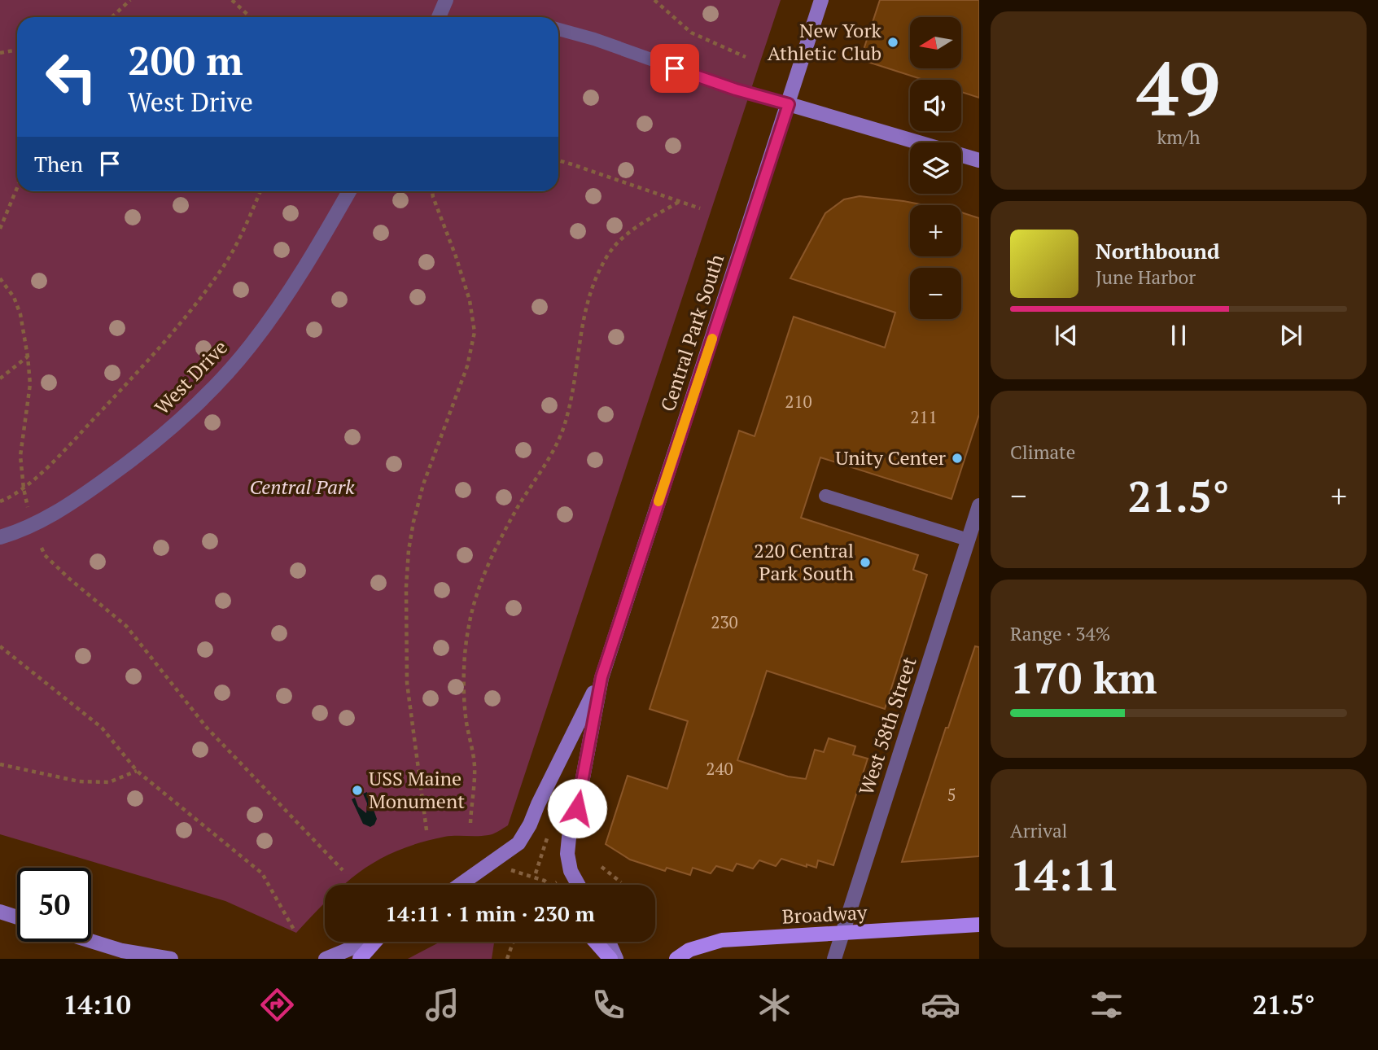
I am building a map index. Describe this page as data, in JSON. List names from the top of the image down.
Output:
{
  "streets": {
    "main road": ["Central Park South", "Broadway"],
    "street": ["West Drive", "West 58th Street"]
  },
  "crossings": [
    ["West 58th Street", "Broadway"]
  ],
  "parks": ["Central Park"],
  "places": [
    "New York Athletic Club",
    "Unity Center",
    "220 Central Park South",
    "USS Maine Monument"
  ],
  "house_numbers": [
    "210",
    "211",
    "230",
    "240",
    "5"
  ],
  "north": "left",
  "page": {
    "tile": [
      ["49", "km/h"],
      "Climate",
      ["Range · 34%", "170 km"],
      ["Arrival", "14:11"]
    ],
    "map_buttons": ["+", "−"],
    "turn": ["200 m", "West Drive"],
    "then": "Then",
    "song": ["Northbound", "June Harbor"],
    "heat": ["−", "21.5°", "+"],
    "limit": "50",
    "trip": "14:11 · 1 min · 230 m",
    "tabs": ["14:10", "21.5°"]
  }
}
